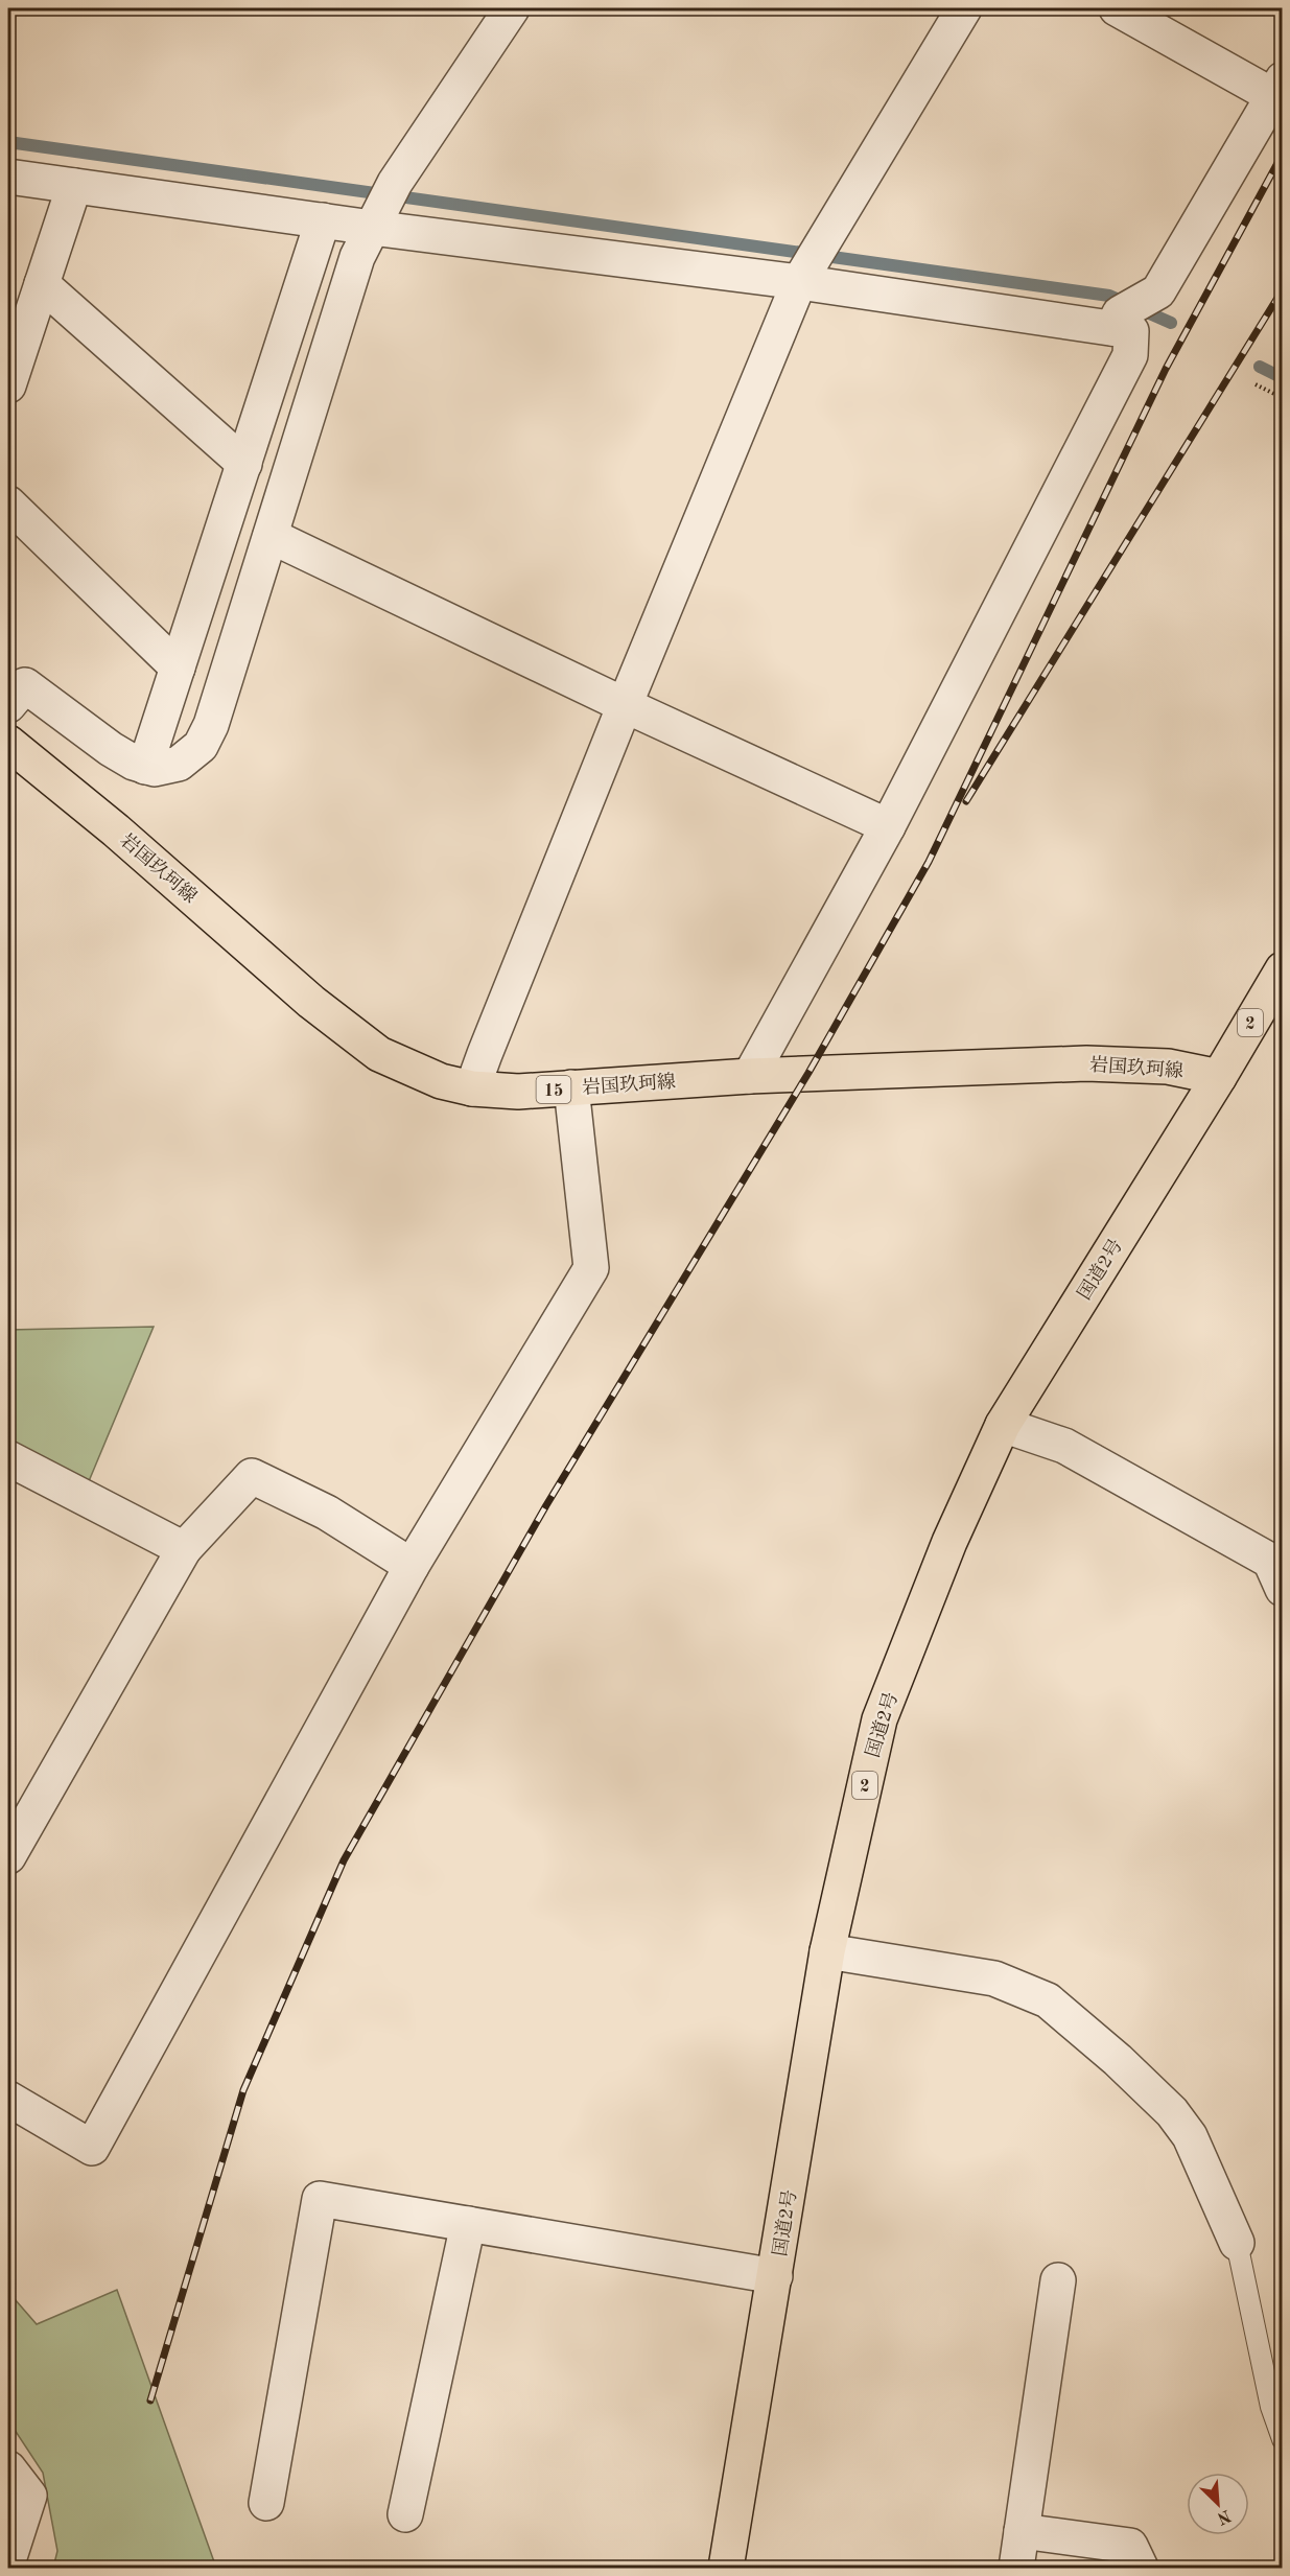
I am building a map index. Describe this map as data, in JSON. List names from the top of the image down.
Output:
{
  "streets": {
    "main road": [
      "岩国玖珂線",
      "2",
      "15",
      "国道2号"
    ]
  },
  "crossings": [
    ["岩国玖珂線", "国道2号"]
  ],
  "north": "bottom right"
}
